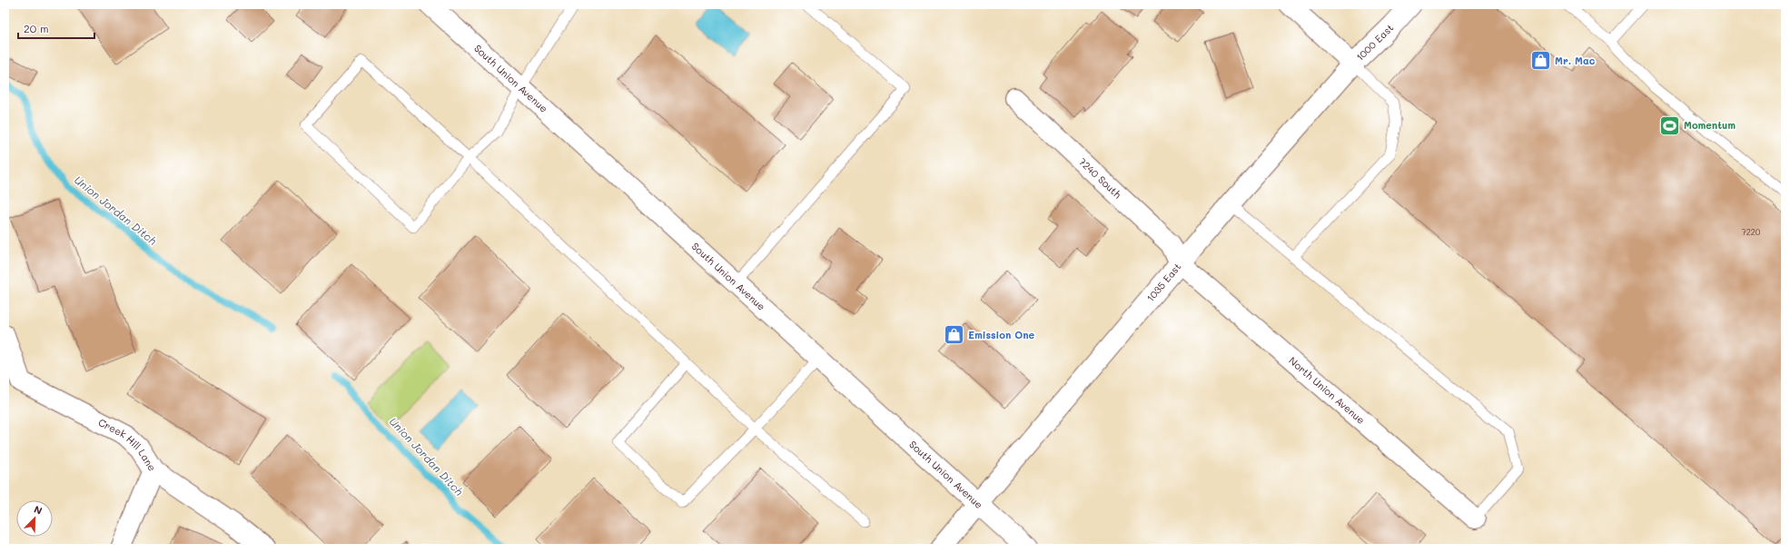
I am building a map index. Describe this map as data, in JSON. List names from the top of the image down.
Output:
{
  "streets": {
    "street": [
      "1000 East",
      "South Union Avenue",
      "7240 South",
      "1035 East",
      "North Union Avenue",
      "Creek Hill Lane"
    ]
  },
  "crossings": [
    ["1000 East", "1035 East"],
    ["South Union Avenue", "1035 East"],
    ["7240 South", "1035 East"],
    ["7240 South", "North Union Avenue"],
    ["1035 East", "North Union Avenue"]
  ],
  "water": ["Union Jordan Ditch"],
  "places": {
    "shop": ["Mr. Mac", "Emission One"],
    "sports": ["Momentum"]
  },
  "house_numbers": ["7220"],
  "scale_bar": "20 m",
  "north": "top right"
}
